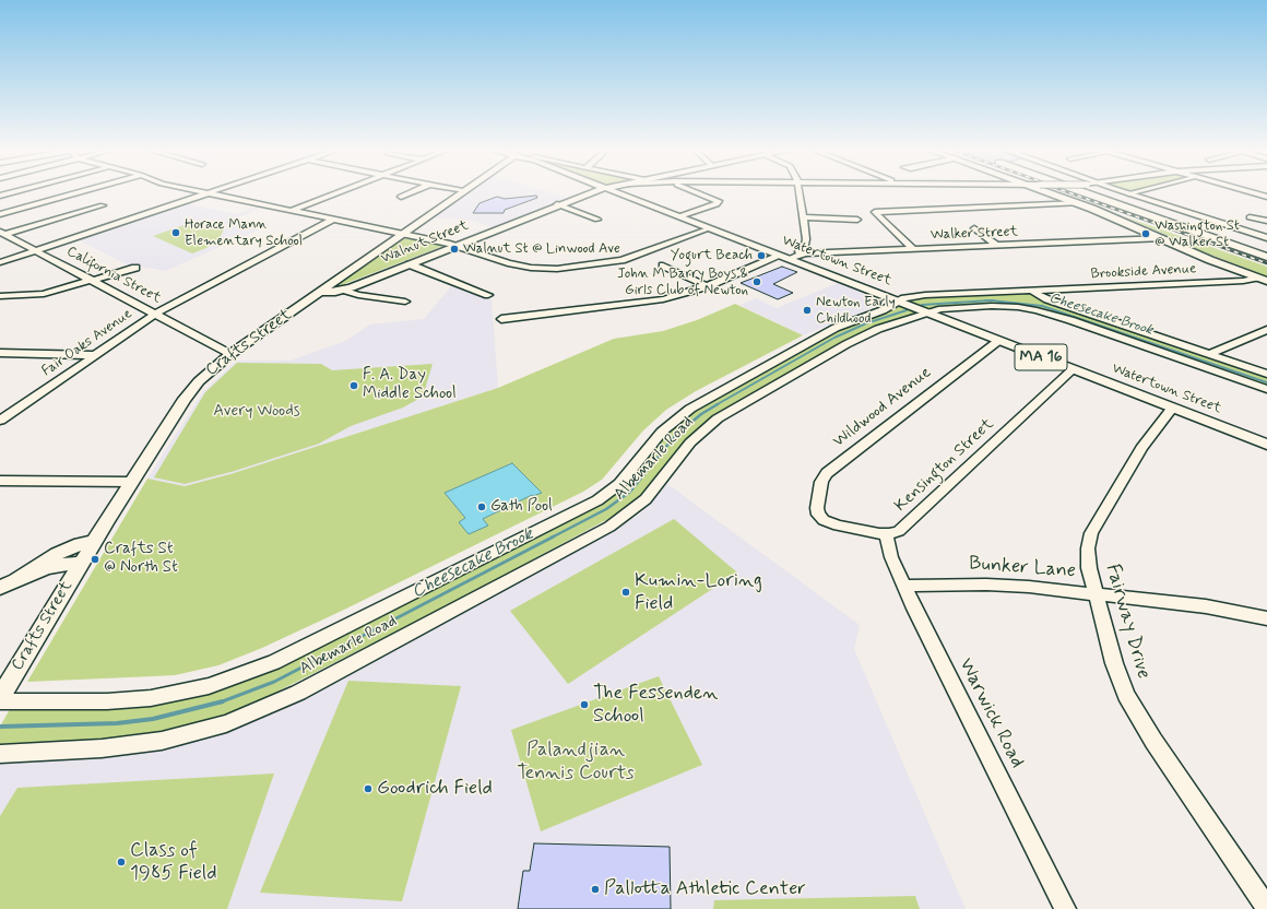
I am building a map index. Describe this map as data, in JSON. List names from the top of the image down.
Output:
{
  "streets": {
    "main road": [
      "Walnut Street",
      "Watertown Street",
      "Crafts Street",
      "MA 16"
    ],
    "street": [
      "Walker Street",
      "Brookside Avenue",
      "California Street",
      "Fair Oaks Avenue",
      "Wildwood Avenue",
      "Albemarle Road",
      "Kensington Street",
      "Bunker Lane",
      "Fairway Drive",
      "Warwick Road"
    ]
  },
  "crossings": [
    ["Walker Street", "Watertown Street"],
    ["Walnut Street", "Crafts Street"],
    ["Watertown Street", "Wildwood Avenue"],
    ["Watertown Street", "Albemarle Road"],
    ["Watertown Street", "Kensington Street"],
    ["Watertown Street", "Fairway Drive"],
    ["Brookside Avenue", "Albemarle Road"],
    ["California Street", "Fair Oaks Avenue"],
    ["California Street", "Crafts Street"],
    ["Wildwood Avenue", "Kensington Street"],
    ["Kensington Street", "Warwick Road"],
    ["Bunker Lane", "Fairway Drive"],
    ["Bunker Lane", "Warwick Road"]
  ],
  "water": ["Cheesecake Brook"],
  "parks": ["Avery Woods", "Palandjian Tennis Courts"],
  "places": [
    "Horace Mann Elementary School",
    "Washington St @ Walker St",
    "Walnut St @ Linwood Ave",
    "Yogurt Beach",
    "John M Barry Boys & Girls Club of Newton",
    "Newton Early Childhood",
    "F. A. Day Middle School",
    "Gath Pool",
    "Crafts St @ North St",
    "Kumin-Loring Field",
    "The Fessenden School",
    "Goodrich Field",
    "Class of 1985 Field",
    "Pallotta Athletic Center"
  ]
}
